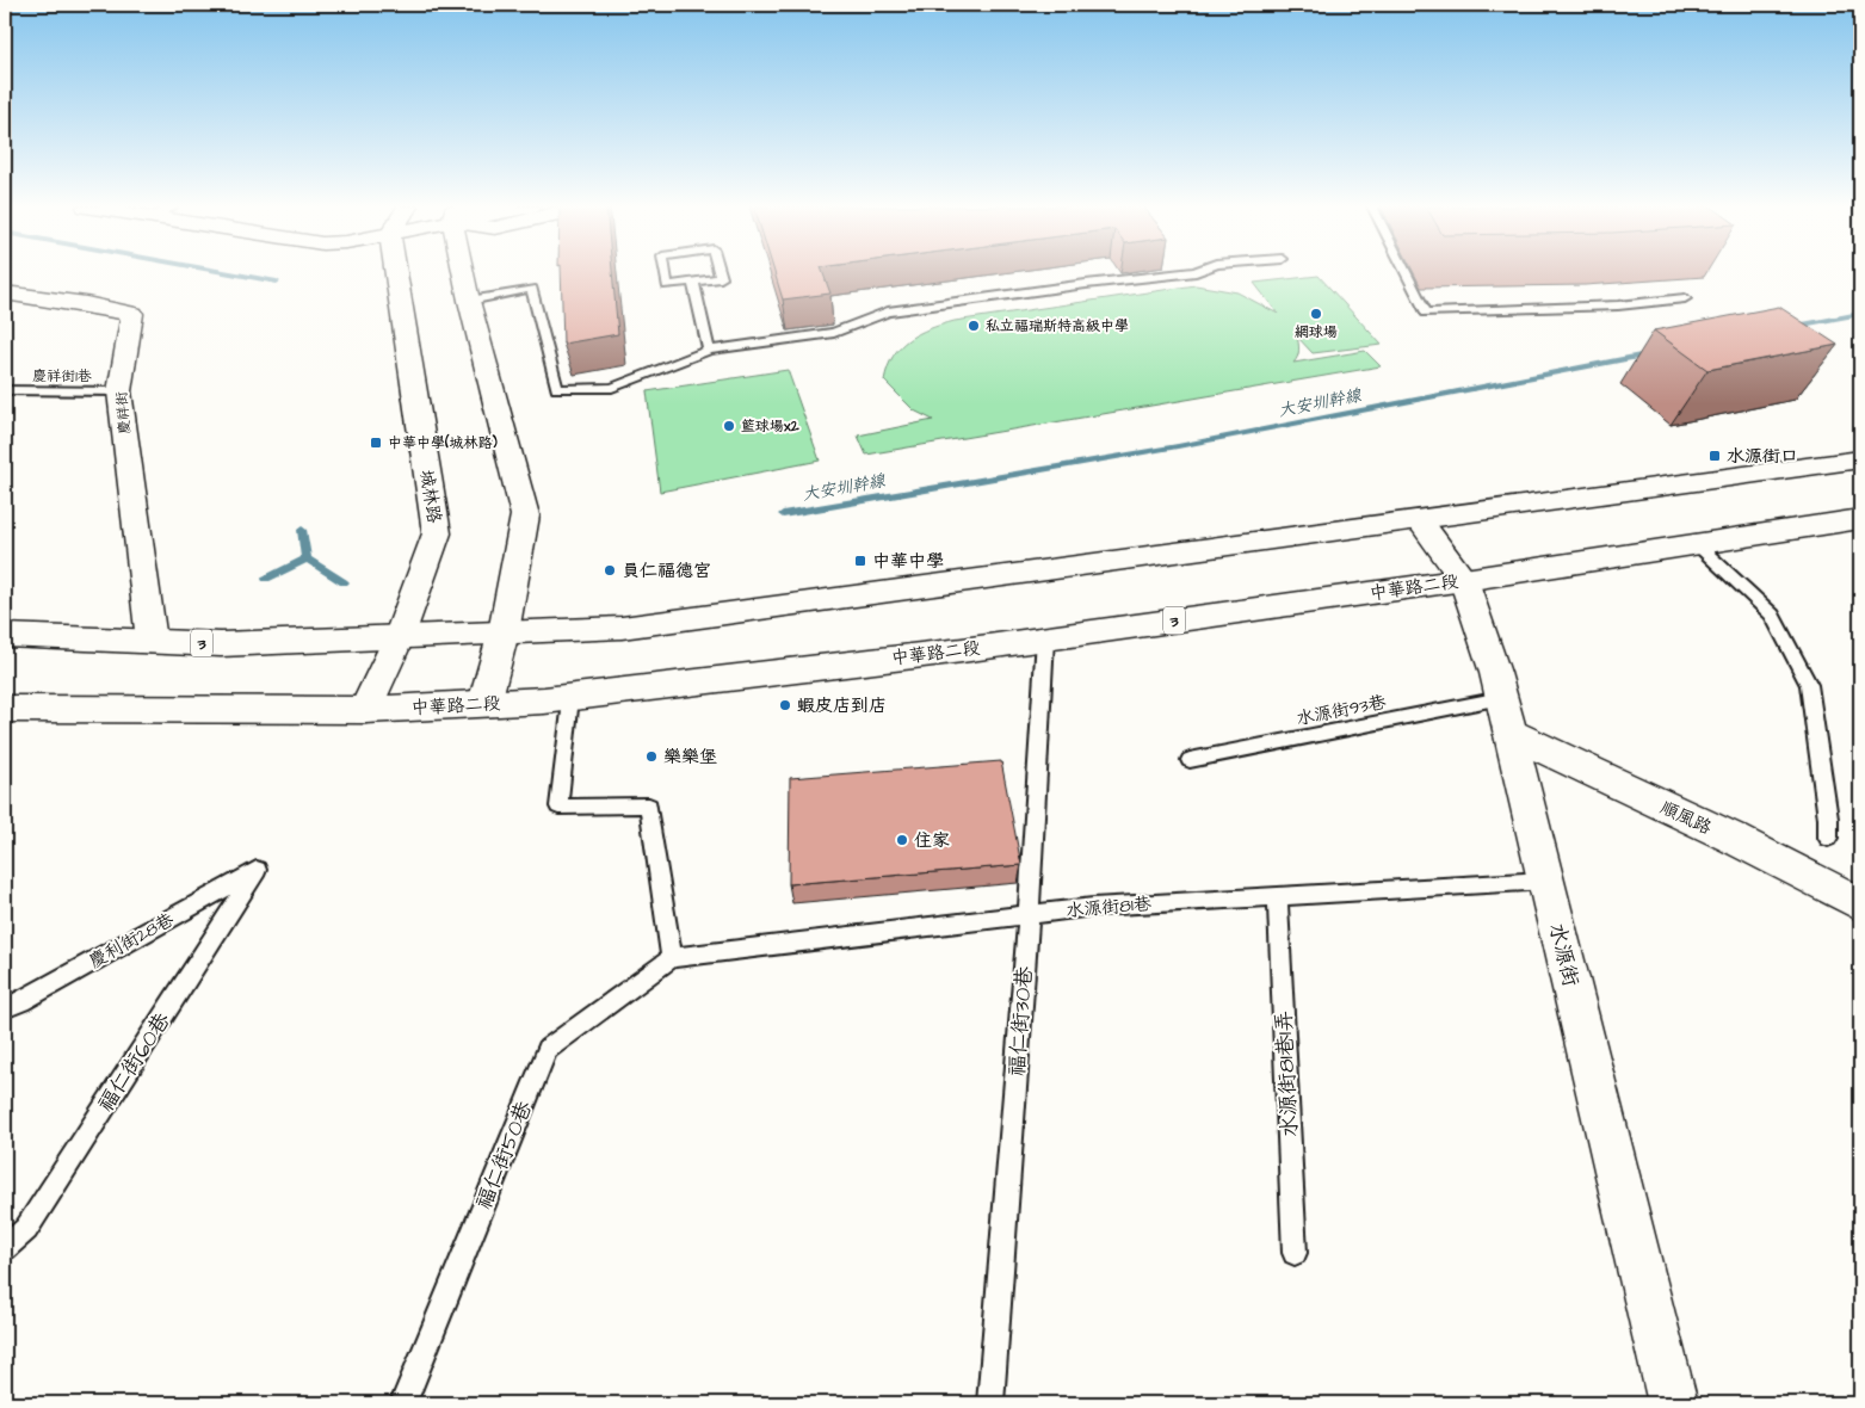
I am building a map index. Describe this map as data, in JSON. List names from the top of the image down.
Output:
{
  "streets": {
    "main road": [
      "慶祥街",
      "城林路",
      "中華路二段",
      "3",
      "順風路",
      "水源街"
    ],
    "lane": [
      "慶祥街1巷",
      "水源街93巷",
      "水源街81巷",
      "慶利街28巷",
      "福仁街30巷",
      "福仁街60巷",
      "水源街81巷1弄",
      "福仁街50巷"
    ]
  },
  "crossings": [
    ["慶祥街1巷", "慶祥街"],
    ["慶祥街", "3"],
    ["城林路", "中華路二段"],
    ["城林路", "3"],
    ["中華路二段", "水源街"],
    ["中華路二段", "福仁街30巷"],
    ["3", "水源街"],
    ["水源街93巷", "順風路"],
    ["水源街93巷", "水源街"],
    ["順風路", "水源街"],
    ["水源街81巷", "水源街"],
    ["水源街81巷", "福仁街30巷"],
    ["水源街81巷", "水源街81巷1弄"],
    ["水源街81巷", "福仁街50巷"],
    ["慶利街28巷", "福仁街60巷"]
  ],
  "water": ["大安圳幹線"],
  "places": {
    "other": [
      "網球場",
      "私立福瑞斯特高級中學",
      "籃球場x2",
      "員仁福德宮",
      "蝦皮店到店",
      "樂樂堡",
      "住家"
    ],
    "transit": ["中華中學(城林路)", "水源街口", "中華中學"]
  }
}
